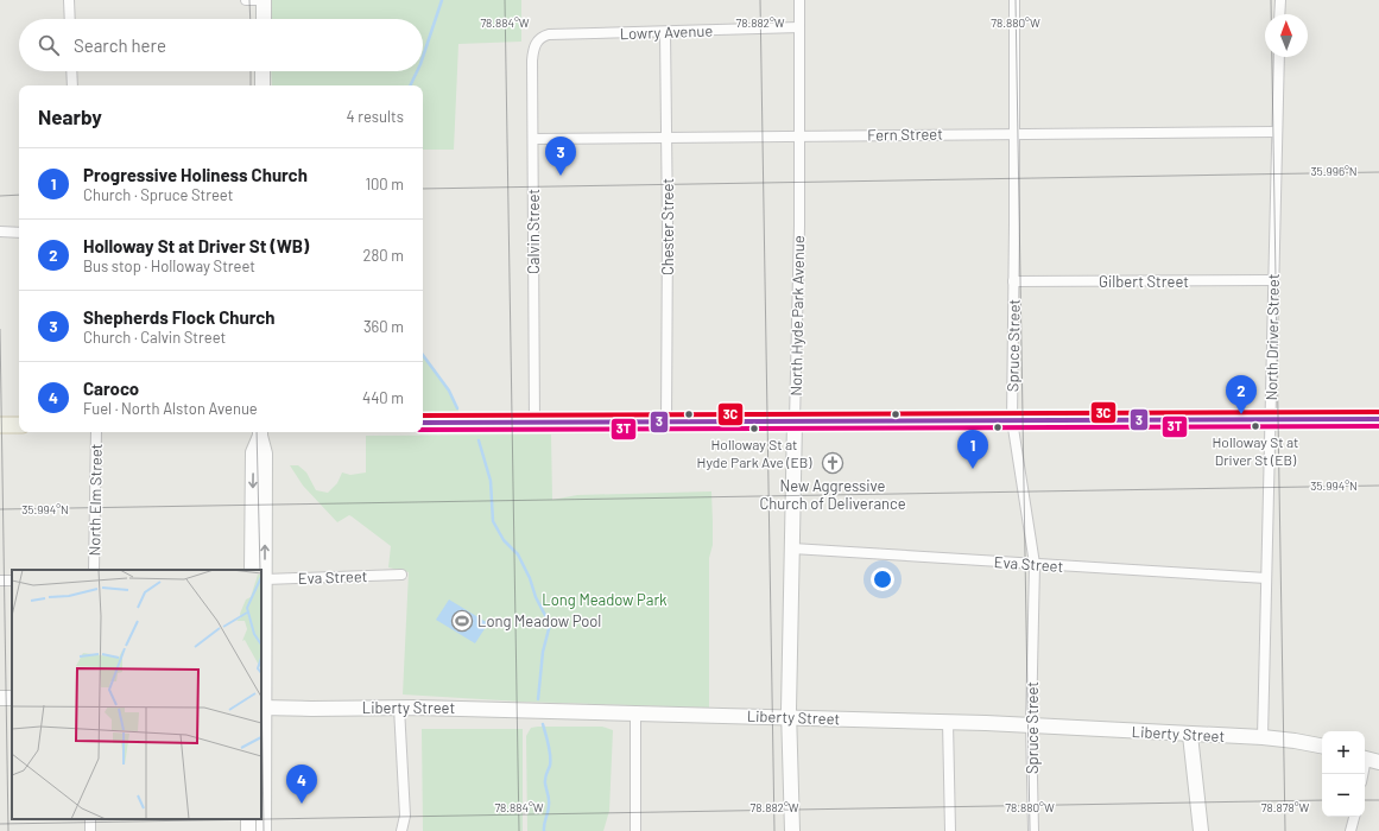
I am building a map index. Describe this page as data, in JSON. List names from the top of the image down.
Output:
{
  "streets": {
    "street": [
      "Lowry Avenue",
      "Fern Street",
      "Chester Street",
      "Calvin Street",
      "Gilbert Street",
      "North Hyde Park Avenue",
      "North Driver Street",
      "Spruce Street",
      "North Elm Street",
      "Eva Street",
      "Liberty Street"
    ]
  },
  "crossings": [
    ["Lowry Avenue", "Chester Street"],
    ["Lowry Avenue", "Calvin Street"],
    ["Lowry Avenue", "North Hyde Park Avenue"],
    ["Fern Street", "Chester Street"],
    ["Fern Street", "Calvin Street"],
    ["Fern Street", "North Hyde Park Avenue"],
    ["Fern Street", "North Driver Street"],
    ["Fern Street", "Spruce Street"],
    ["Gilbert Street", "North Driver Street"],
    ["Gilbert Street", "Spruce Street"],
    ["North Hyde Park Avenue", "Eva Street"],
    ["North Hyde Park Avenue", "Liberty Street"],
    ["North Driver Street", "Eva Street"],
    ["North Driver Street", "Liberty Street"],
    ["Spruce Street", "Eva Street"],
    ["Spruce Street", "Liberty Street"]
  ],
  "parks": ["Long Meadow Park"],
  "places": {
    "other": ["Holloway St at Driver St (EB)", "Holloway St at Hyde Park Ave (EB)"],
    "church": ["New Aggressive Church of Deliverance"],
    "sports": ["Long Meadow Pool"]
  },
  "lines": ["transit line 3C", "transit line 3", "transit line 3T"],
  "north": "top",
  "page": {
    "search": "Search here",
    "heading": ["Nearby", "4 results"],
    "pins": [
      "3",
      "2",
      "1",
      "4"
    ],
    "list": [
      {
        "mark": "1",
        "name": "Progressive Holiness Church",
        "note": "Church · Spruce Street",
        "value": "100 m"
      },
      {
        "mark": "2",
        "name": "Holloway St at Driver St (WB)",
        "note": "Bus stop · Holloway Street",
        "value": "280 m"
      },
      {
        "mark": "3",
        "name": "Shepherds Flock Church",
        "note": "Church · Calvin Street",
        "value": "360 m"
      },
      {
        "mark": "4",
        "name": "Caroco",
        "note": "Fuel · North Alston Avenue",
        "value": "440 m"
      }
    ],
    "map_buttons": ["+", "−"]
  },
  "coordinates": [
    "78.884°W",
    "78.882°W",
    "78.880°W",
    "35.996°N",
    "35.994°N",
    "78.878°W"
  ]
}
